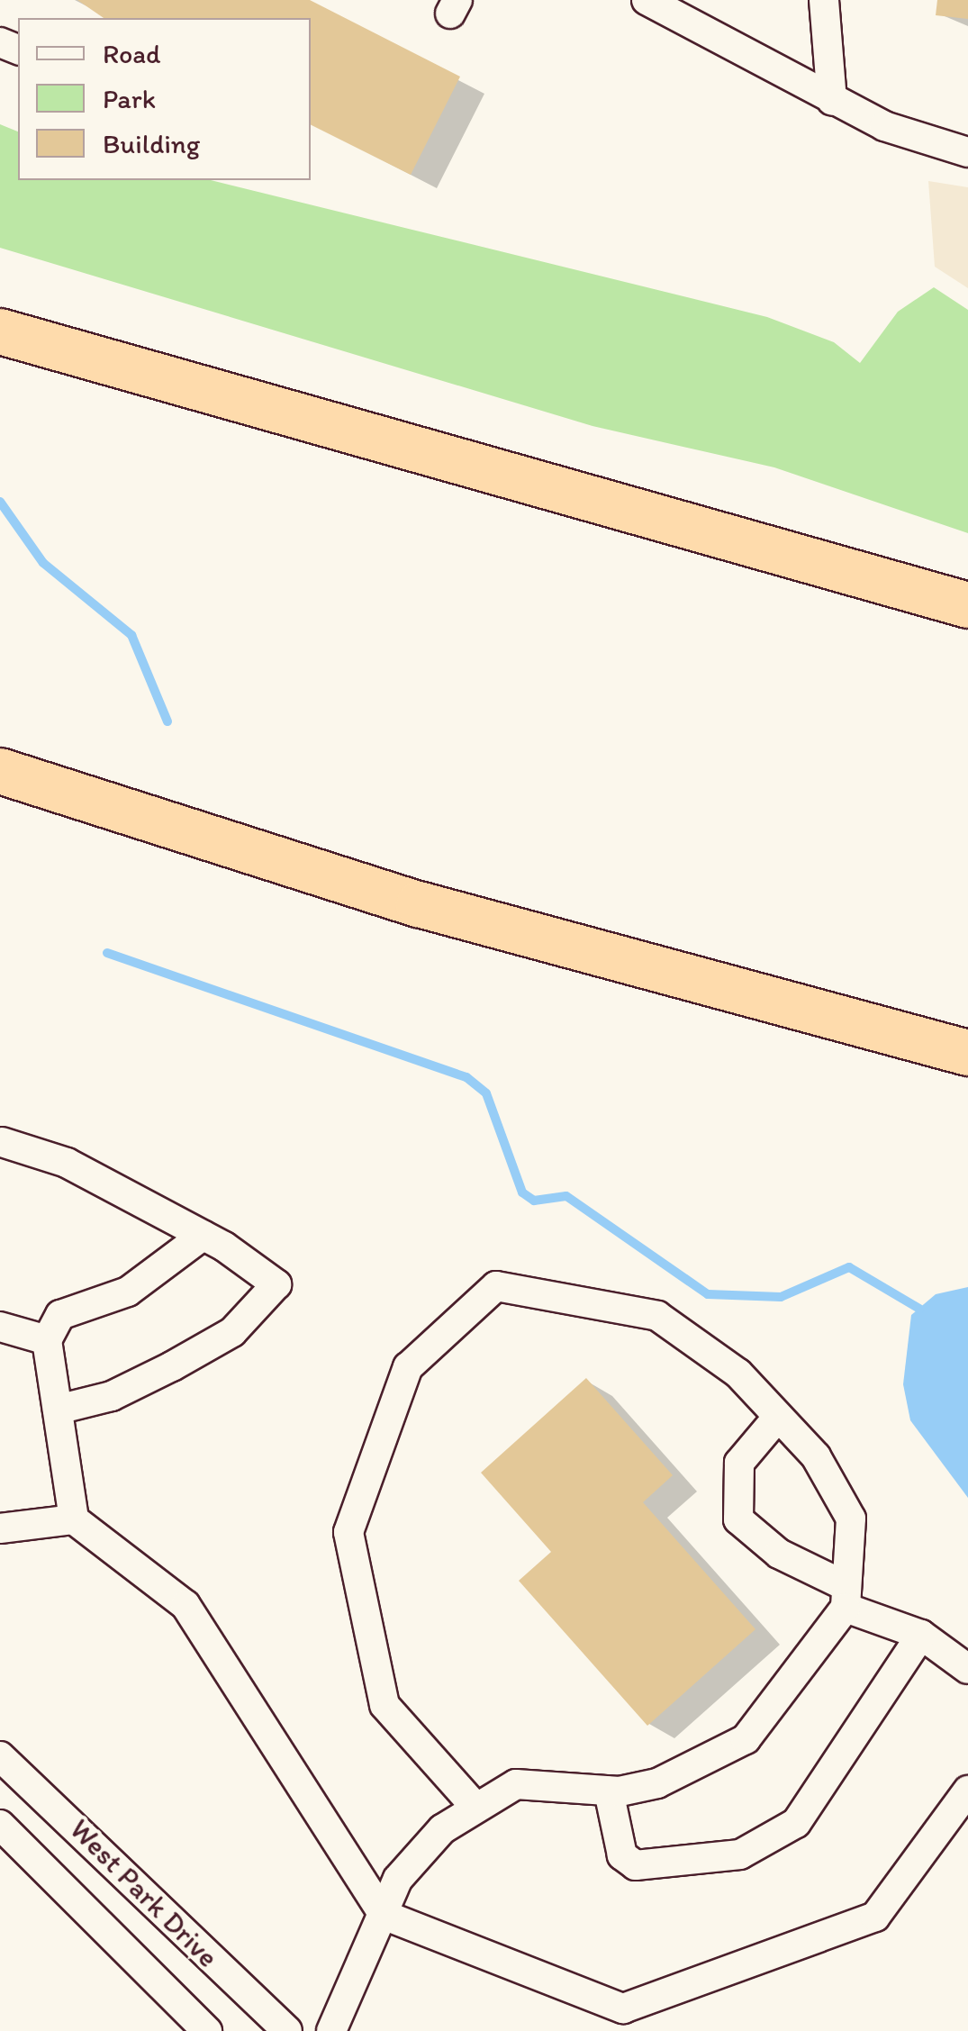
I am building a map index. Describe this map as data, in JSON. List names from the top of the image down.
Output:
{
  "streets": {
    "street": ["West Park Drive"]
  },
  "legend": ["Road", "Park", "Building"]
}
